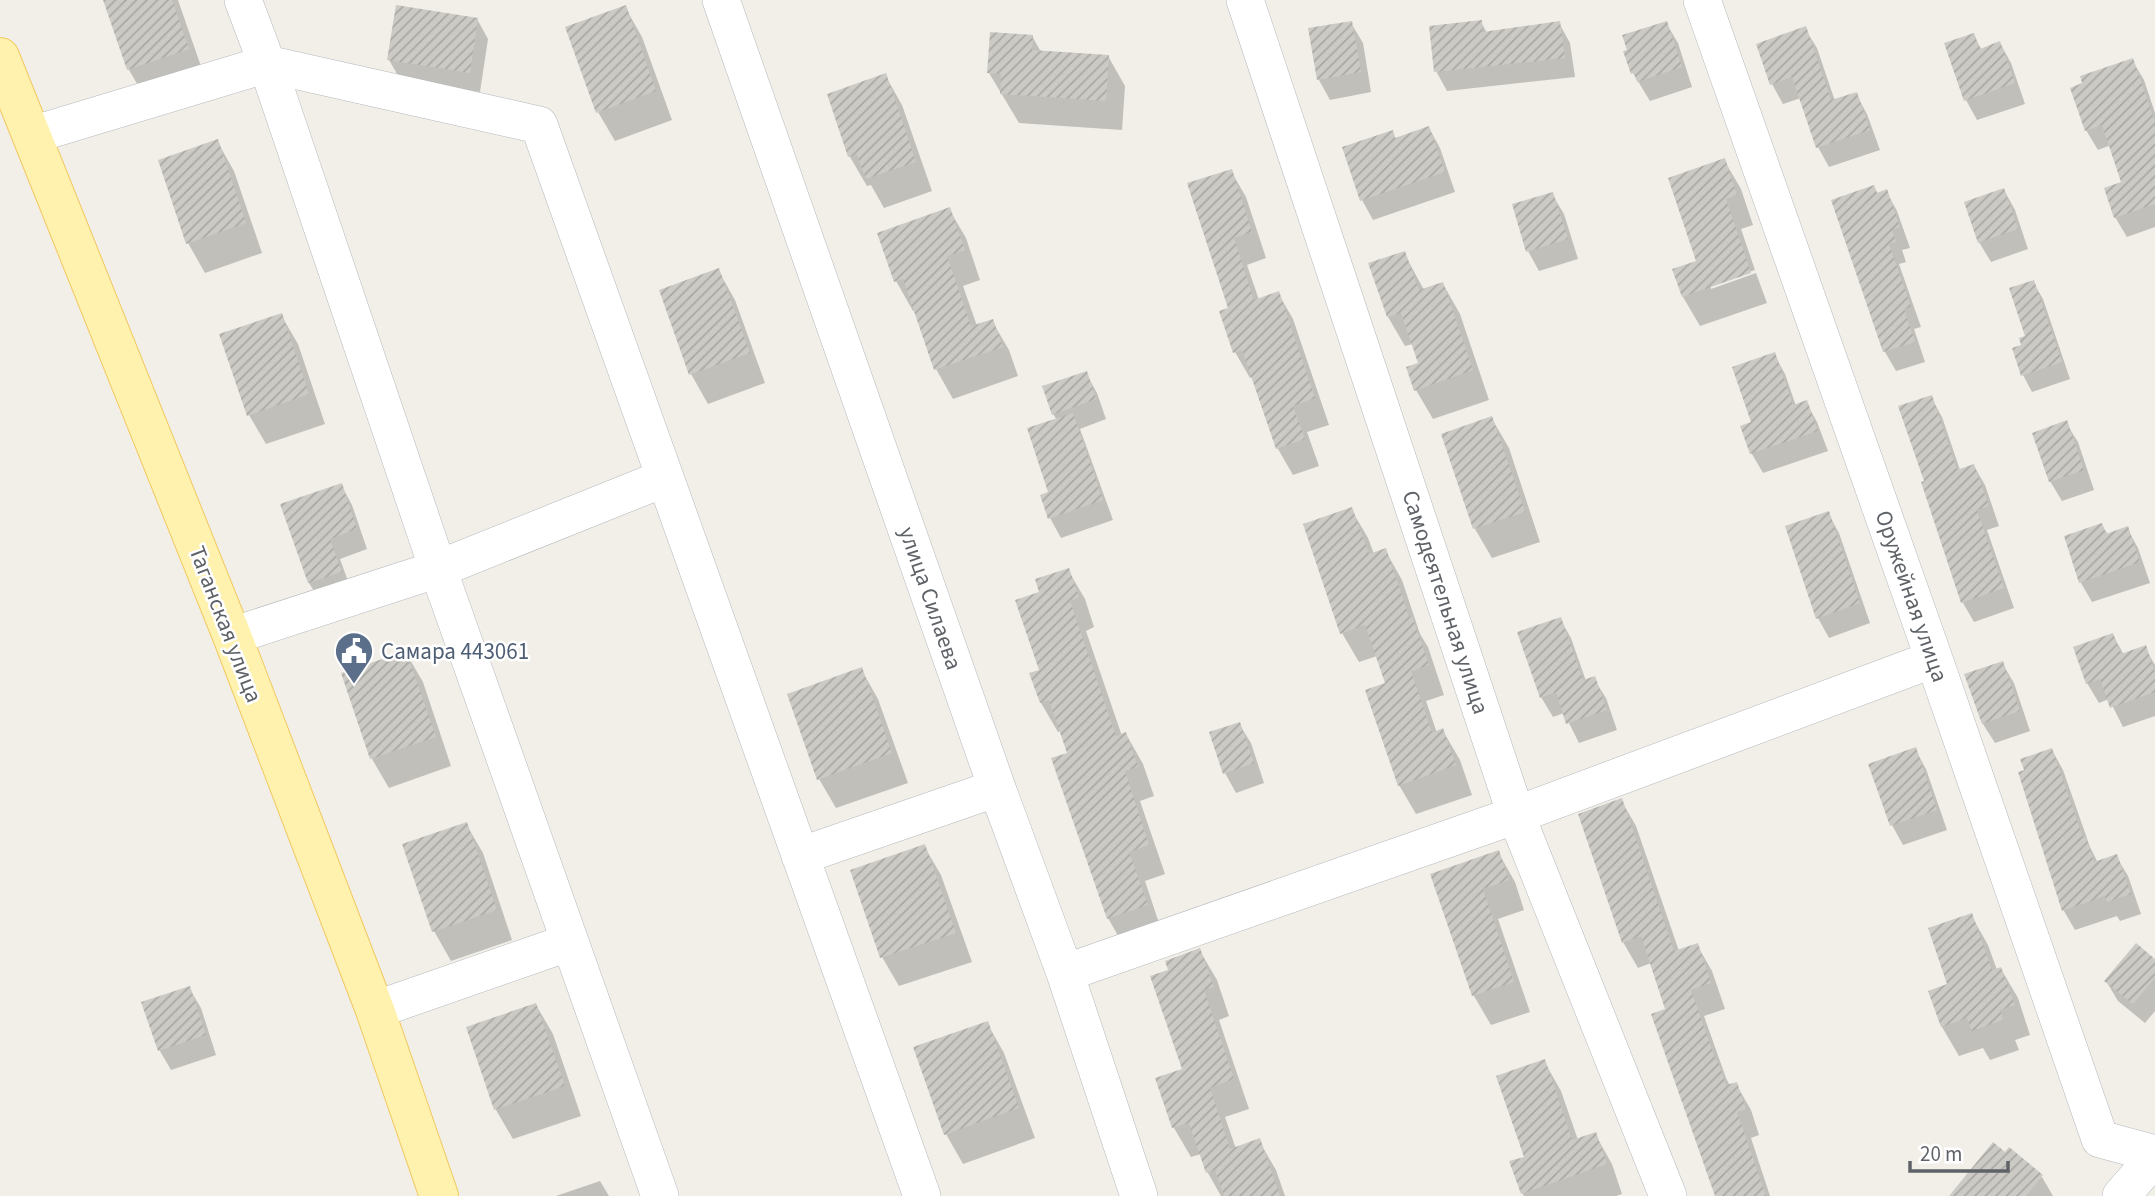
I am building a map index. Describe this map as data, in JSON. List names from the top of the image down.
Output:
{
  "streets": {
    "main road": ["Таганская улица"],
    "street": ["Оружейная улица", "улица Силаева", "Самодеятельная улица"]
  },
  "places": {
    "public building": ["Самара 443061"]
  },
  "scale_bar": "20 m"
}
